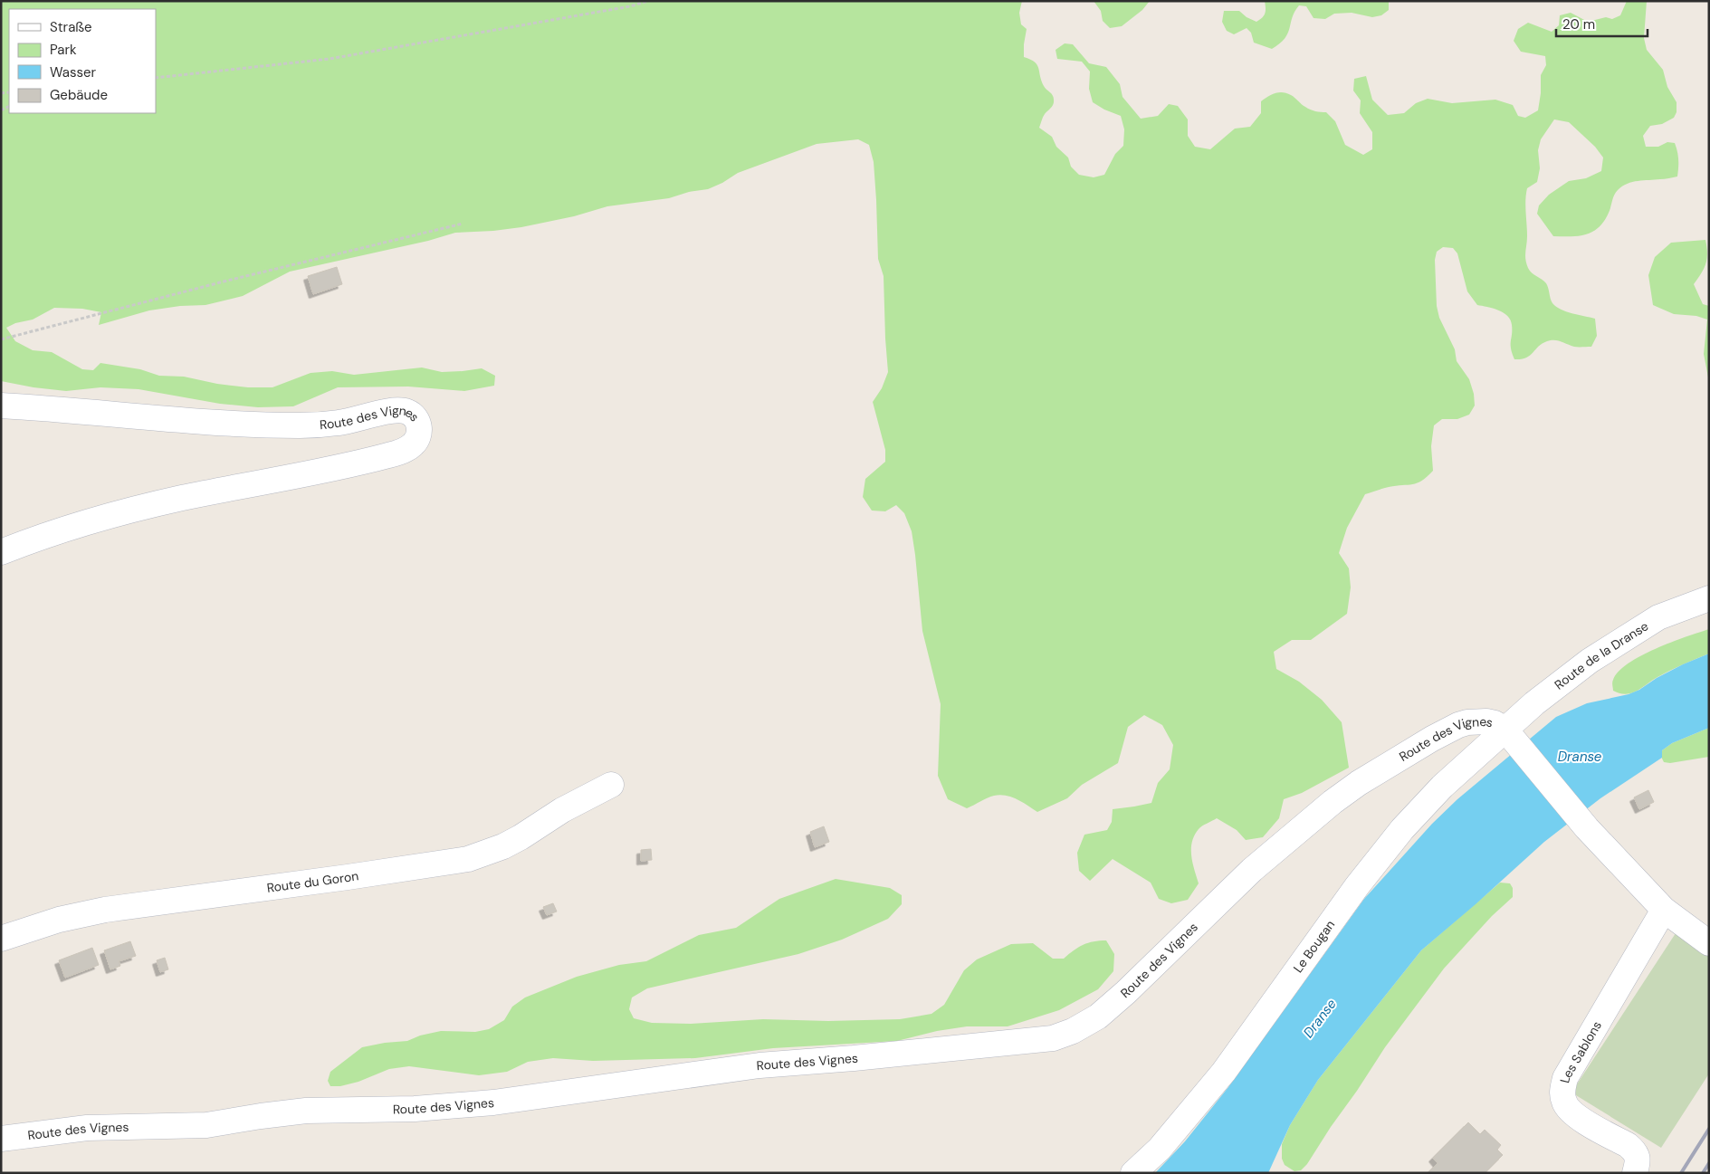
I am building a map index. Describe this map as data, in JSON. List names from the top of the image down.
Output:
{
  "streets": {
    "street": [
      "Route des Vignes",
      "Route de la Dranse",
      "Route du Goron",
      "Le Bougan",
      "Les Sablons"
    ]
  },
  "crossings": [
    ["Route des Vignes", "Route de la Dranse"],
    ["Route des Vignes", "Le Bougan"],
    ["Route de la Dranse", "Le Bougan"]
  ],
  "water": ["Dranse"],
  "legend": [
    "Straße",
    "Park",
    "Wasser",
    "Gebäude"
  ],
  "scale_bar": "20 m"
}
